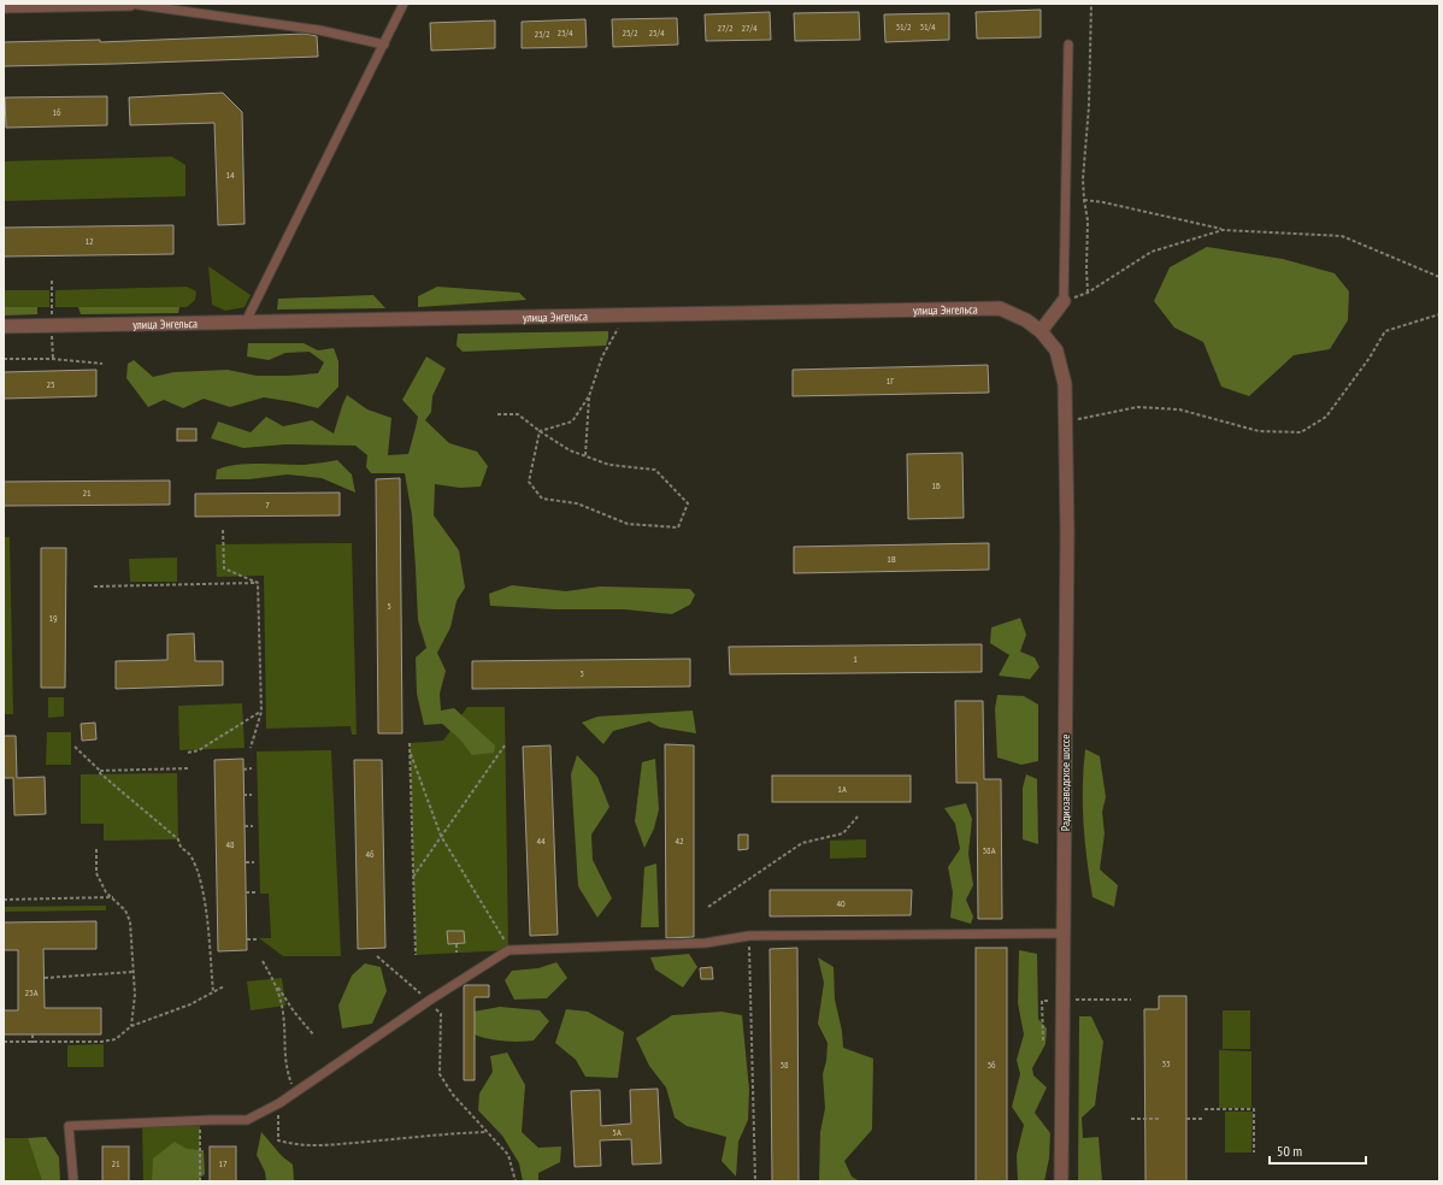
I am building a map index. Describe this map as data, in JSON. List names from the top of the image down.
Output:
{
  "streets": {
    "street": ["улица Энгельса", "Радиозаводское шоссе"]
  },
  "crossings": [
    ["улица Энгельса", "Радиозаводское шоссе"]
  ],
  "house_numbers": [
    "31/2",
    "31/4",
    "27/2",
    "27/4",
    "23/4",
    "25/2",
    "25/4",
    "23/2",
    "16",
    "14",
    "12",
    "1Г",
    "25",
    "1Б",
    "21",
    "7",
    "1В",
    "5",
    "19",
    "1",
    "3",
    "1А",
    "44",
    "42",
    "48",
    "38А",
    "46",
    "40",
    "23А",
    "33",
    "38",
    "36",
    "5А",
    "21",
    "17"
  ],
  "scale_bar": "50 m"
}
